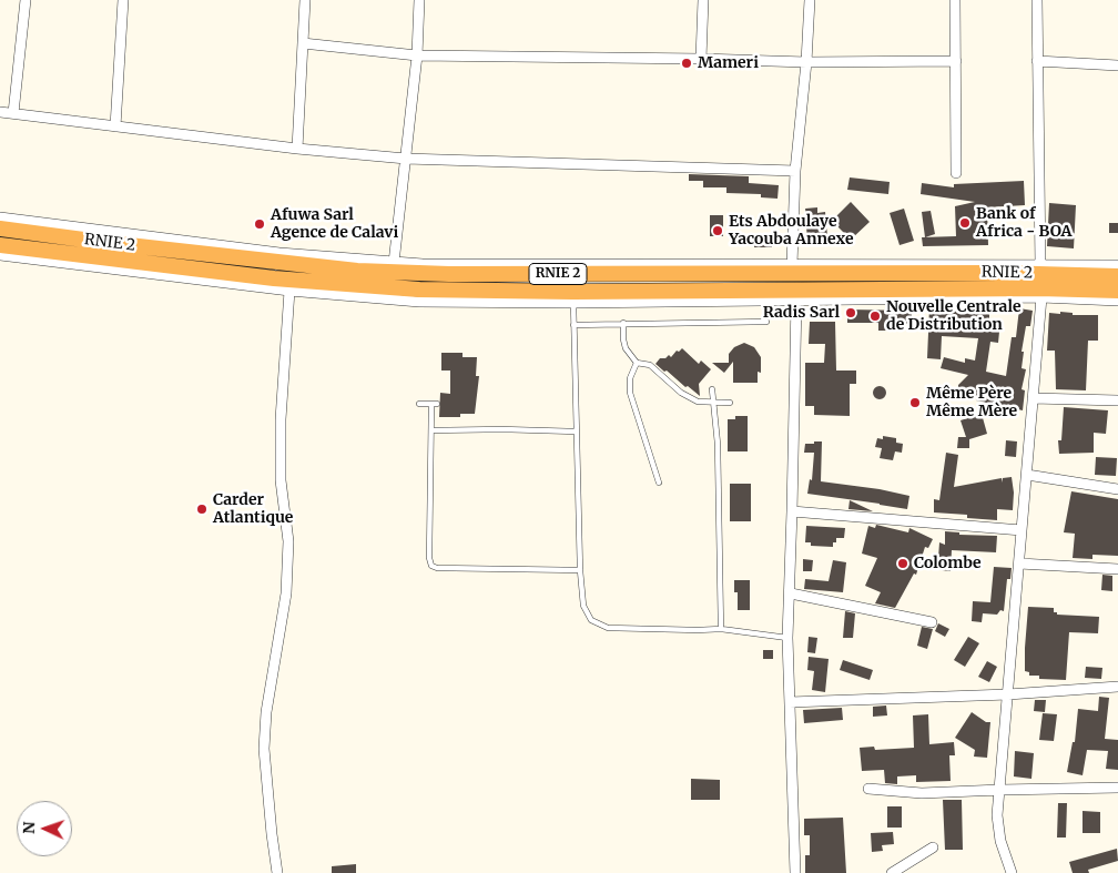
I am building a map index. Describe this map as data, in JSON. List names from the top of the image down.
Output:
{
  "streets": {
    "highway": ["RNIE 2"]
  },
  "places": [
    "Mameri",
    "Bank of Africa - BOA",
    "Afuwa Sarl Agence de Calavi",
    "Ets Abdoulaye Yacouba Annexe",
    "Radis Sarl",
    "Nouvelle Centrale de Distribution",
    "Même Père Même Mère",
    "Carder Atlantique",
    "Colombe"
  ],
  "north": "left"
}
